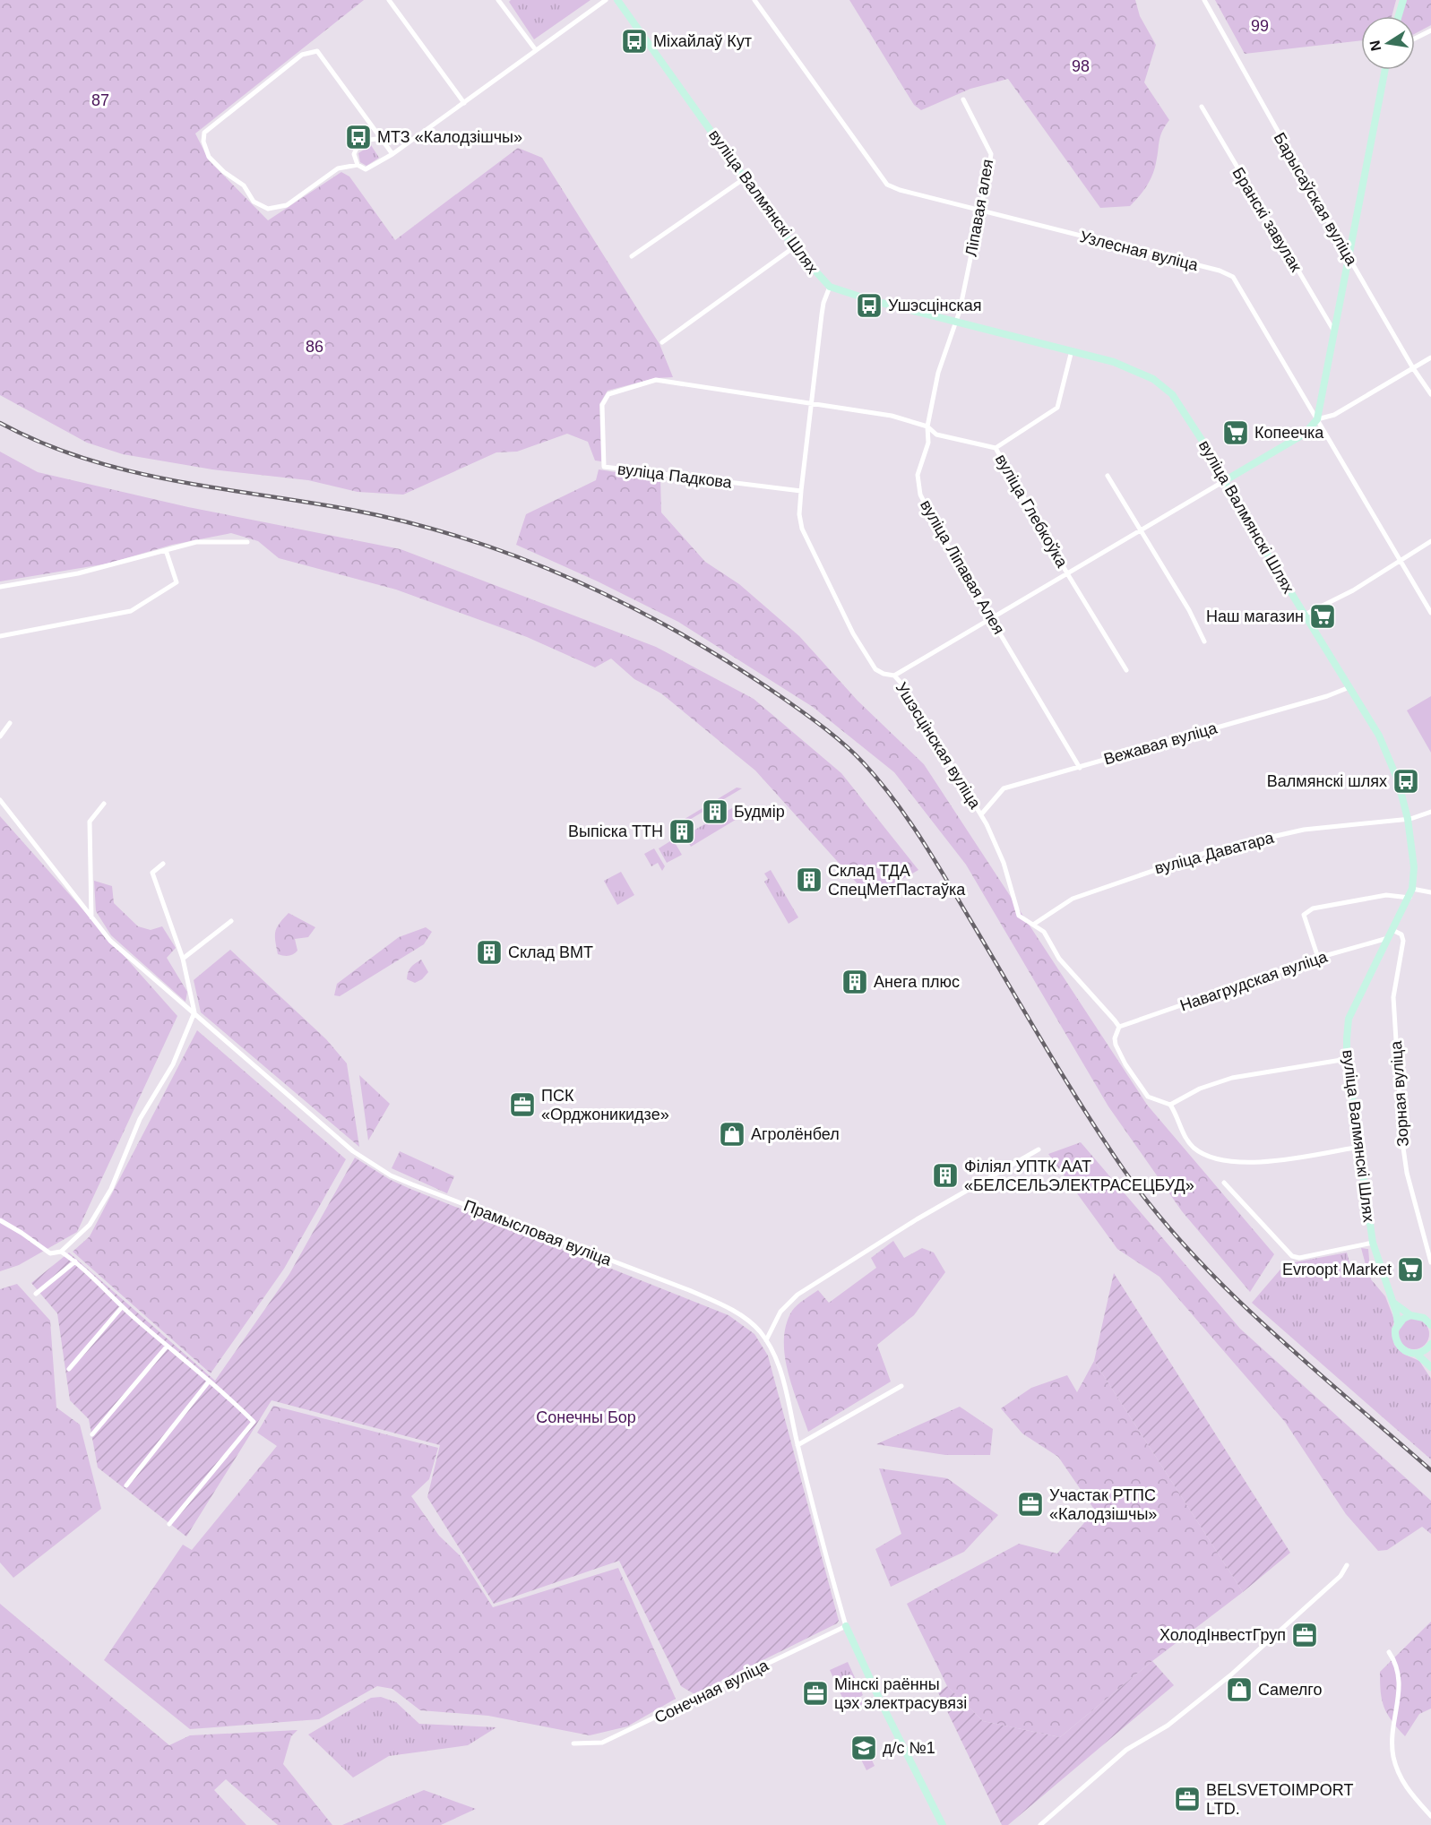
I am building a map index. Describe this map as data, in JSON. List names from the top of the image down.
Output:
{
  "streets": {
    "main road": ["вуліца Валмянскі Шлях"],
    "street": [
      "Барысаўская вуліца",
      "Ліпавая алея",
      "Бранскі завулак",
      "Узлесная вуліца",
      "вуліца Падкова",
      "вуліца Глебкоўка",
      "вуліца Ліпавая Алея",
      "Вежавая вуліца",
      "Ушэсцінская вуліца",
      "вуліца Даватара",
      "Навагрудская вуліца",
      "Зорная вуліца",
      "Прамысловая вуліца",
      "Сонечная вуліца"
    ]
  },
  "crossings": [
    ["вуліца Валмянскі Шлях", "Ліпавая алея"],
    ["вуліца Валмянскі Шлях", "вуліца Глебкоўка"],
    ["вуліца Валмянскі Шлях", "вуліца Ліпавая Алея"],
    ["вуліца Валмянскі Шлях", "Вежавая вуліца"],
    ["вуліца Валмянскі Шлях", "Ушэсцінская вуліца"],
    ["вуліца Валмянскі Шлях", "вуліца Даватара"],
    ["вуліца Валмянскі Шлях", "Навагрудская вуліца"],
    ["вуліца Валмянскі Шлях", "Зорная вуліца"],
    ["Ліпавая алея", "Узлесная вуліца"],
    ["Ліпавая алея", "вуліца Ліпавая Алея"],
    ["вуліца Падкова", "Ушэсцінская вуліца"],
    ["вуліца Глебкоўка", "вуліца Ліпавая Алея"],
    ["вуліца Глебкоўка", "Ушэсцінская вуліца"],
    ["вуліца Ліпавая Алея", "Вежавая вуліца"],
    ["Вежавая вуліца", "Ушэсцінская вуліца"],
    ["Ушэсцінская вуліца", "вуліца Даватара"],
    ["Ушэсцінская вуліца", "Навагрудская вуліца"],
    ["Прамысловая вуліца", "Сонечная вуліца"]
  ],
  "parks": [
    "99",
    "98",
    "87",
    "86",
    "Сонечны Бор"
  ],
  "places": {
    "bus stop": [
      "Міхайлаў Кут",
      "МТЗ «Калодзішчы»",
      "Ушэсцінская",
      "Валмянскі шлях"
    ],
    "supermarket": ["Копеечка", "Наш магазин", "Evroopt Market"],
    "building": [
      "Будмір",
      "Выпіска ТТН",
      "Склад ТДА СпецМетПастаўка",
      "Склад BMT",
      "Анега плюс",
      "Філіял УПТК ААТ «БЕЛСЕЛЬЭЛЕКТРАСЕЦБУД»"
    ],
    "office": [
      "ПСК «Орджоникидзе»",
      "Участак РТПС «Калодзішчы»",
      "ХолодІнвестГруп",
      "Мінскі раённы цэх электрасувязі",
      "BELSVETOIMPORT LTD."
    ],
    "shop": ["Агролёнбел", "Cамелго"],
    "school or university": ["д/с №1"]
  },
  "north": "left"
}
